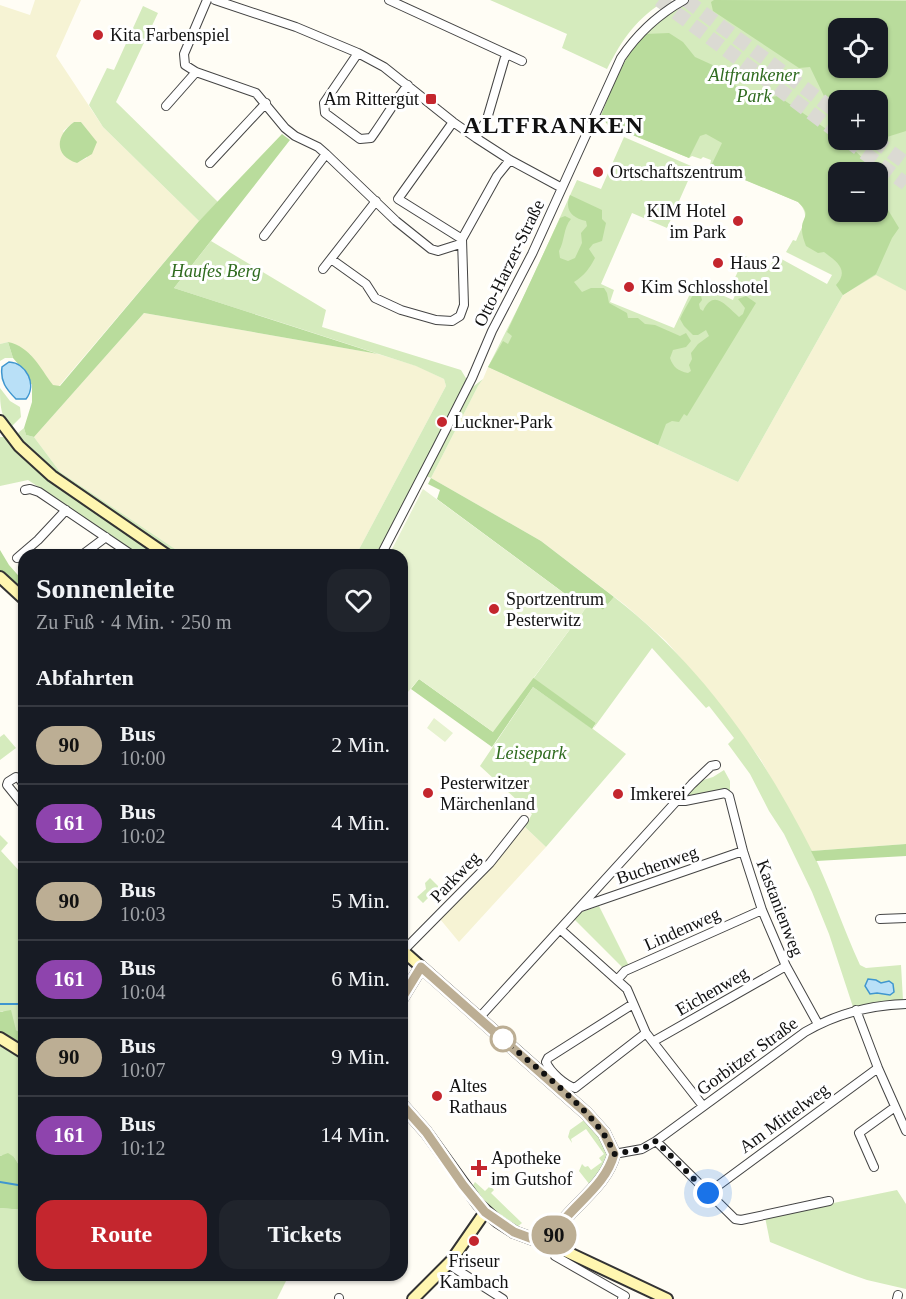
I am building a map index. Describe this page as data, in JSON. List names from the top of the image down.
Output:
{
  "streets": {
    "street": [
      "Otto-Harzer-Straße",
      "Buchenweg",
      "Parkweg",
      "Kastanienweg",
      "Lindenweg",
      "Eichenweg",
      "Gorbitzer Straße",
      "Am Mittelweg"
    ]
  },
  "crossings": [
    ["Buchenweg", "Kastanienweg"],
    ["Kastanienweg", "Lindenweg"],
    ["Kastanienweg", "Eichenweg"],
    ["Kastanienweg", "Gorbitzer Straße"]
  ],
  "districts": ["ALTFRANKEN"],
  "parks": ["Altfrankener Park", "Haufes Berg", "Leisepark"],
  "places": {
    "other": [
      "Kita Farbenspiel",
      "Ortschaftszentrum",
      "KIM Hotel im Park",
      "Haus 2",
      "Kim Schlosshotel",
      "Luckner-Park",
      "Sportzentrum Pesterwitz",
      "Pesterwitzer Märchenland",
      "Imkerei",
      "Altes Rathaus",
      "Friseur Kambach"
    ],
    "transit": ["Am Rittergut"],
    "health": ["Apotheke im Gutshof"]
  },
  "lines": ["bus line 90"],
  "page": {
    "on_map": "90",
    "map_buttons": ["+", "−"],
    "heading": [
      ["Sonnenleite", "Zu Fuß · 4 Min. · 250 m"],
      "Abfahrten"
    ],
    "list": [
      {
        "mark": "90",
        "name": "Bus",
        "note": "10:00",
        "value": "2 Min."
      },
      {
        "mark": "161",
        "name": "Bus",
        "note": "10:02",
        "value": "4 Min."
      },
      {
        "mark": "90",
        "name": "Bus",
        "note": "10:03",
        "value": "5 Min."
      },
      {
        "mark": "161",
        "name": "Bus",
        "note": "10:04",
        "value": "6 Min."
      },
      {
        "mark": "90",
        "name": "Bus",
        "note": "10:07",
        "value": "9 Min."
      },
      {
        "mark": "161",
        "name": "Bus",
        "note": "10:12",
        "value": "14 Min."
      }
    ],
    "buttons": ["Route", "Tickets"]
  }
}
